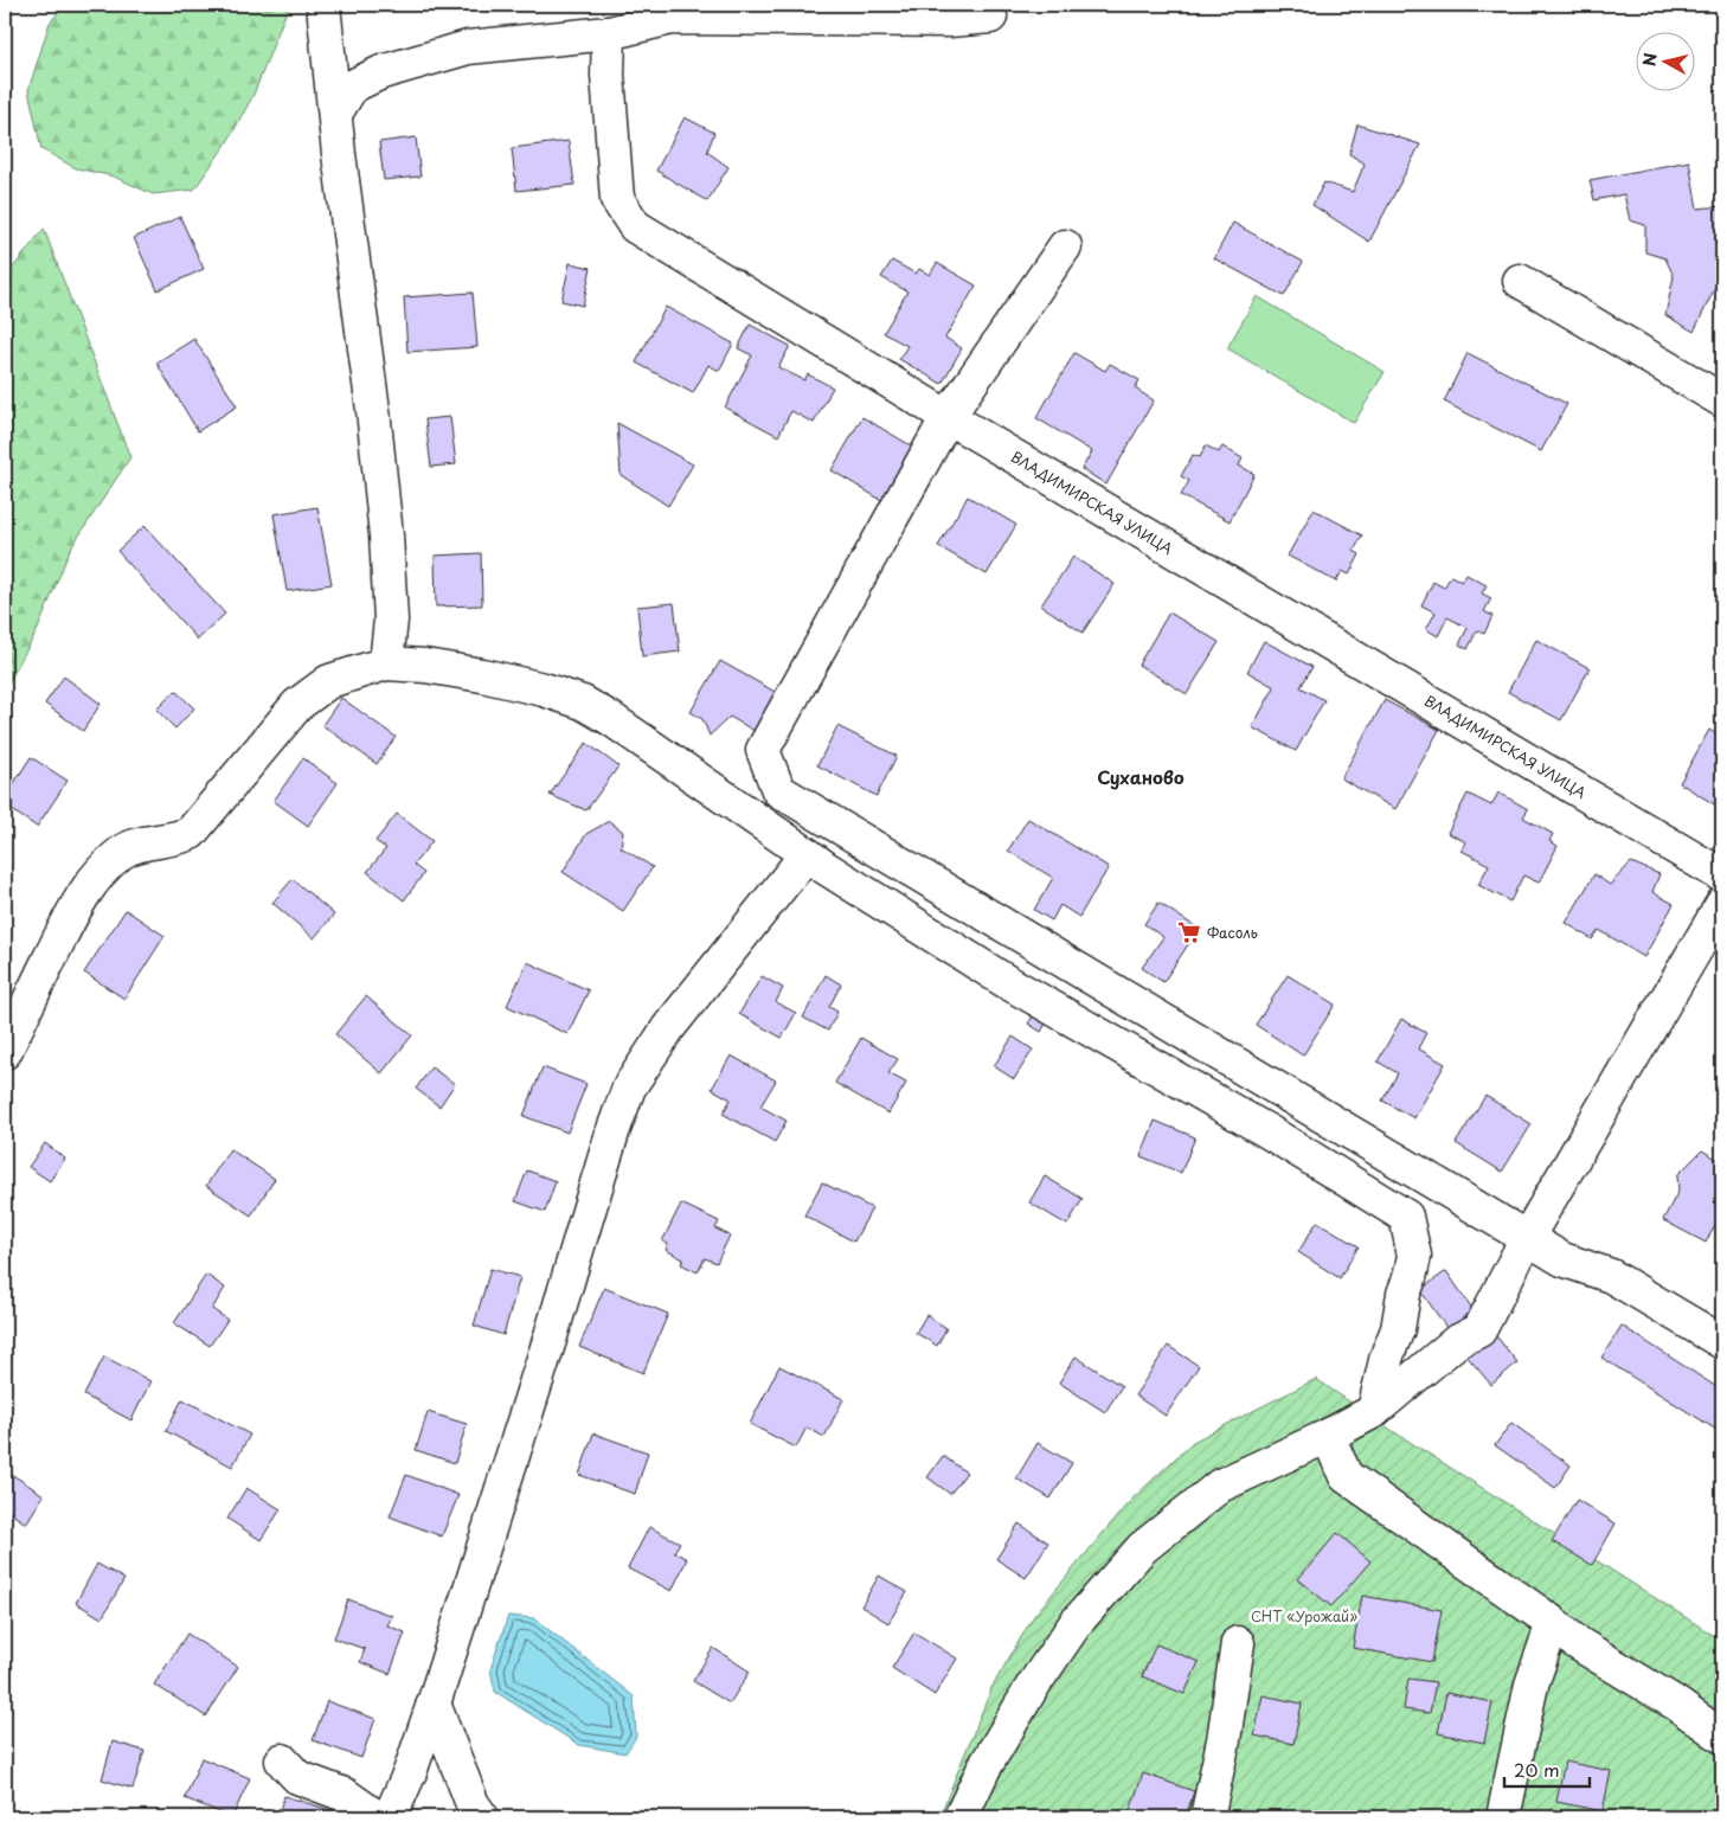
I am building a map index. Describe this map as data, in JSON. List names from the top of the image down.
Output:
{
  "streets": {
    "street": ["ВЛАДИМИРСКАЯ УЛИЦА"]
  },
  "districts": ["Суханово"],
  "parks": ["СНТ «Урожай»"],
  "places": {
    "supermarket": ["Фасоль"]
  },
  "scale_bar": "20 m",
  "north": "left"
}
